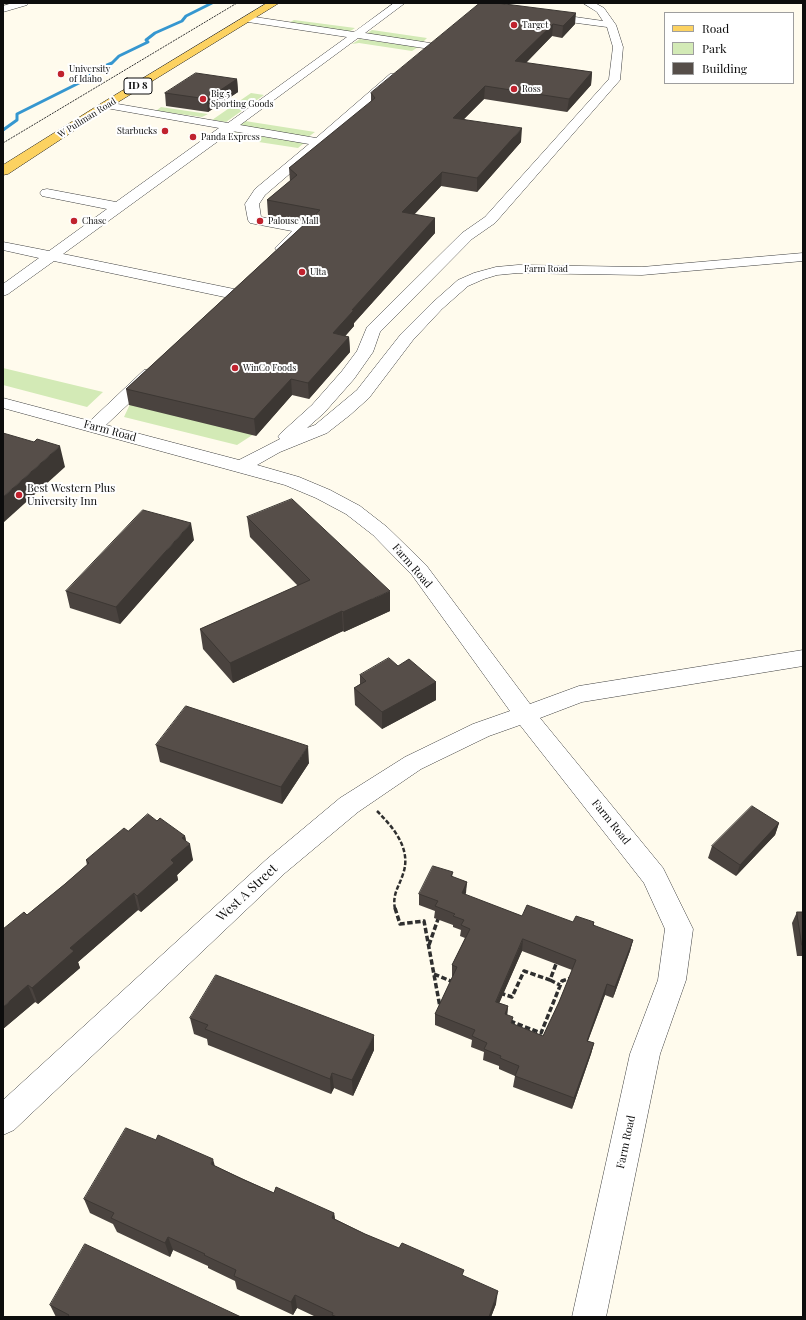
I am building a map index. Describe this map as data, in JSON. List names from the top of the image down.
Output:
{
  "streets": {
    "main road": ["ID 8", "W Pullman Road"],
    "street": ["Farm Road", "West A Street"]
  },
  "crossings": [
    ["Farm Road", "West A Street"]
  ],
  "places": [
    "Target",
    "University of Idaho",
    "Ross",
    "Big 5 Sporting Goods",
    "Starbucks",
    "Panda Express",
    "Chase",
    "Palouse Mall",
    "Ulta",
    "WinCo Foods",
    "Best Western Plus University Inn"
  ],
  "legend": ["Road", "Park", "Building"]
}
